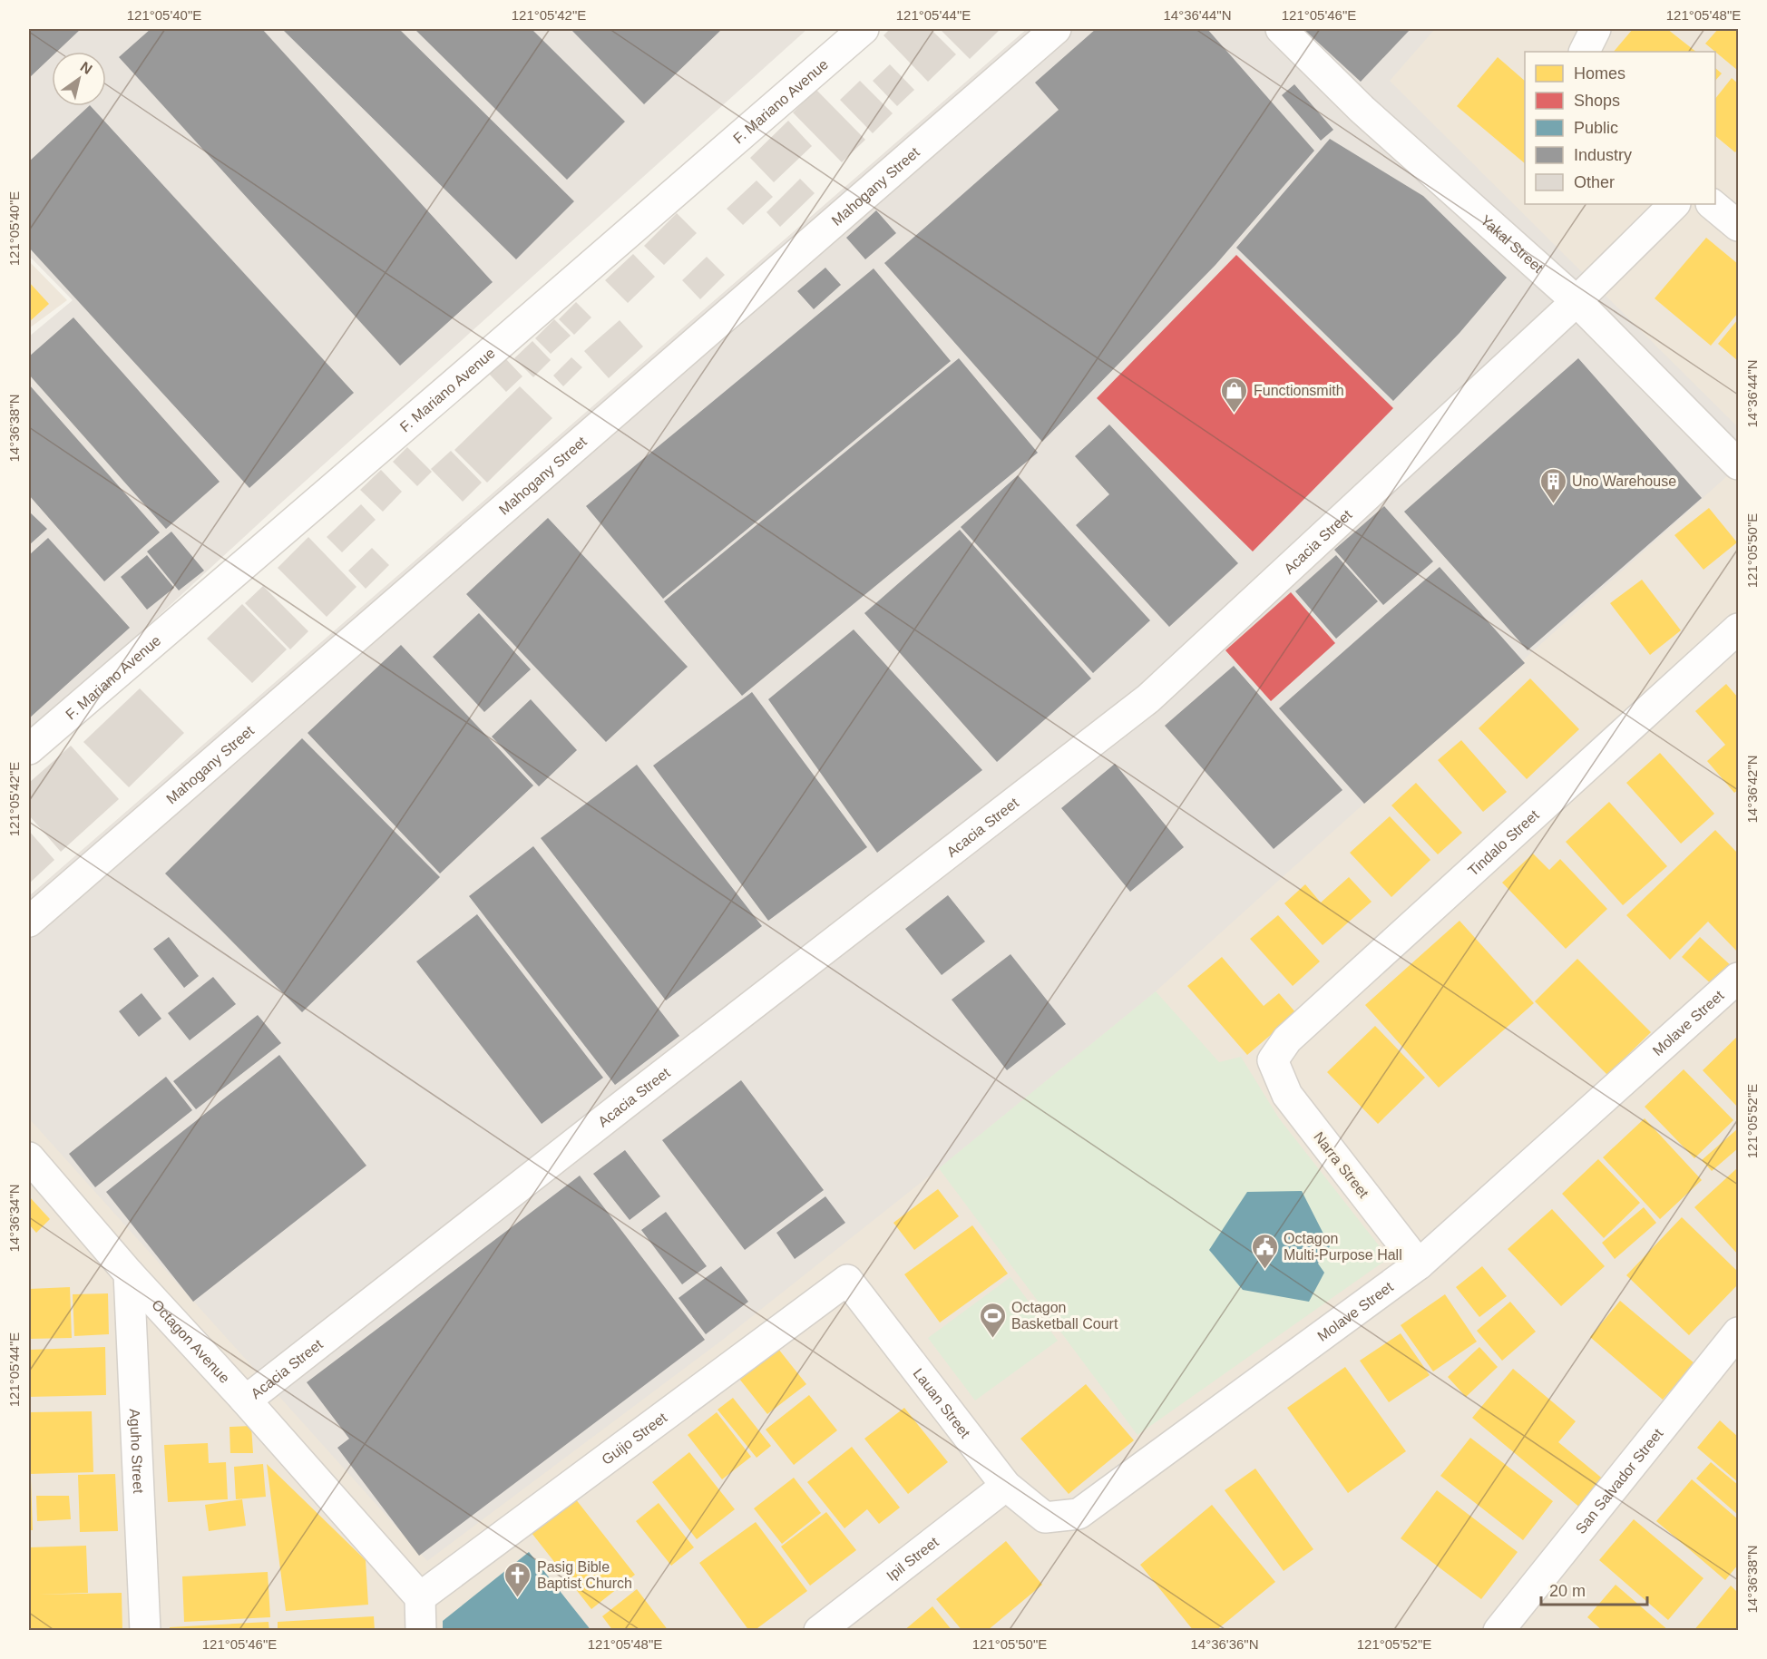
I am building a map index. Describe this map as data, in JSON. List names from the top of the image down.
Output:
{
  "streets": {
    "street": [
      "F. Mariano Avenue",
      "Mahogany Street",
      "Yakal Street",
      "Acacia Street",
      "Tindalo Street",
      "Molave Street",
      "Narra Street",
      "Octagon Avenue",
      "Lauan Street",
      "Guijo Street",
      "Aguho Street",
      "San Salvador Street",
      "Ipil Street"
    ]
  },
  "crossings": [
    ["Yakal Street", "Acacia Street"],
    ["Acacia Street", "Octagon Avenue"],
    ["Tindalo Street", "Narra Street"],
    ["Molave Street", "Narra Street"],
    ["Molave Street", "Lauan Street"],
    ["Octagon Avenue", "Guijo Street"],
    ["Octagon Avenue", "Aguho Street"],
    ["Lauan Street", "Guijo Street"],
    ["Lauan Street", "Ipil Street"]
  ],
  "places": {
    "shop": ["Functionsmith"],
    "building": ["Uno Warehouse"],
    "public building": ["Octagon Multi-Purpose Hall"],
    "sports": ["Octagon Basketball Court"],
    "church": ["Pasig Bible Baptist Church"]
  },
  "legend": [
    "Homes",
    "Shops",
    "Public",
    "Industry",
    "Other"
  ],
  "scale_bar": "20 m",
  "north": "top right",
  "coordinates": [
    "121°05'40\"E",
    "121°05'42\"E",
    "121°05'44\"E",
    "14°36'44\"N",
    "121°05'46\"E",
    "121°05'48\"E",
    "14°36'38\"N",
    "121°05'50\"E",
    "14°36'42\"N",
    "121°05'52\"E",
    "14°36'34\"N",
    "14°36'36\"N"
  ]
}
